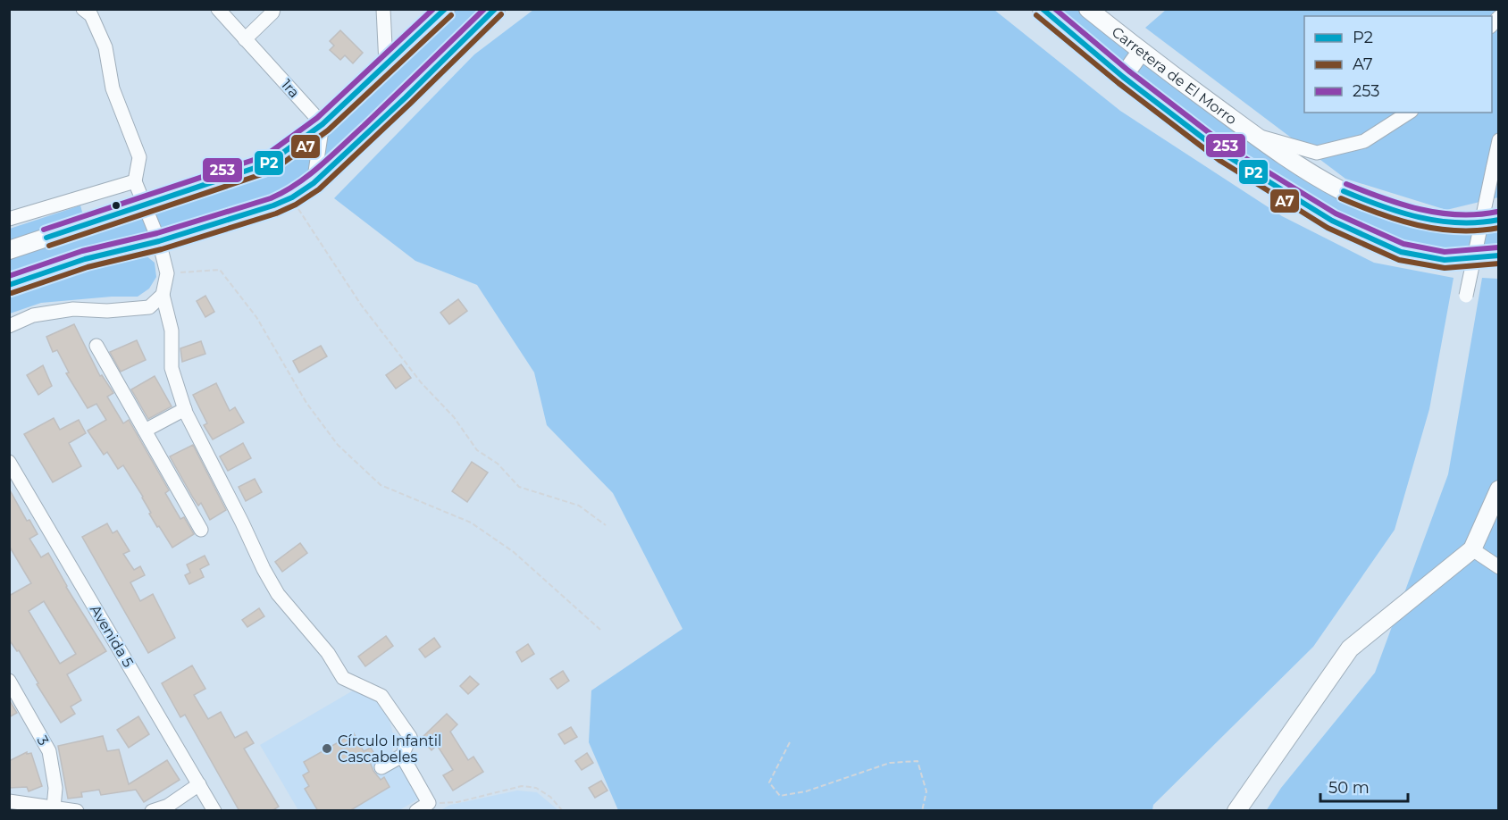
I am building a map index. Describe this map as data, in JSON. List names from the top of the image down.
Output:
{
  "streets": {
    "main road": ["Carretera de El Morro"],
    "street": ["1ra", "Avenida 5", "3"]
  },
  "places": ["Círculo Infantil Cascabeles"],
  "lines": ["transit line P2", "transit line 253", "transit line A7"],
  "legend": ["P2", "A7", "253"],
  "scale_bar": "50 m"
}
